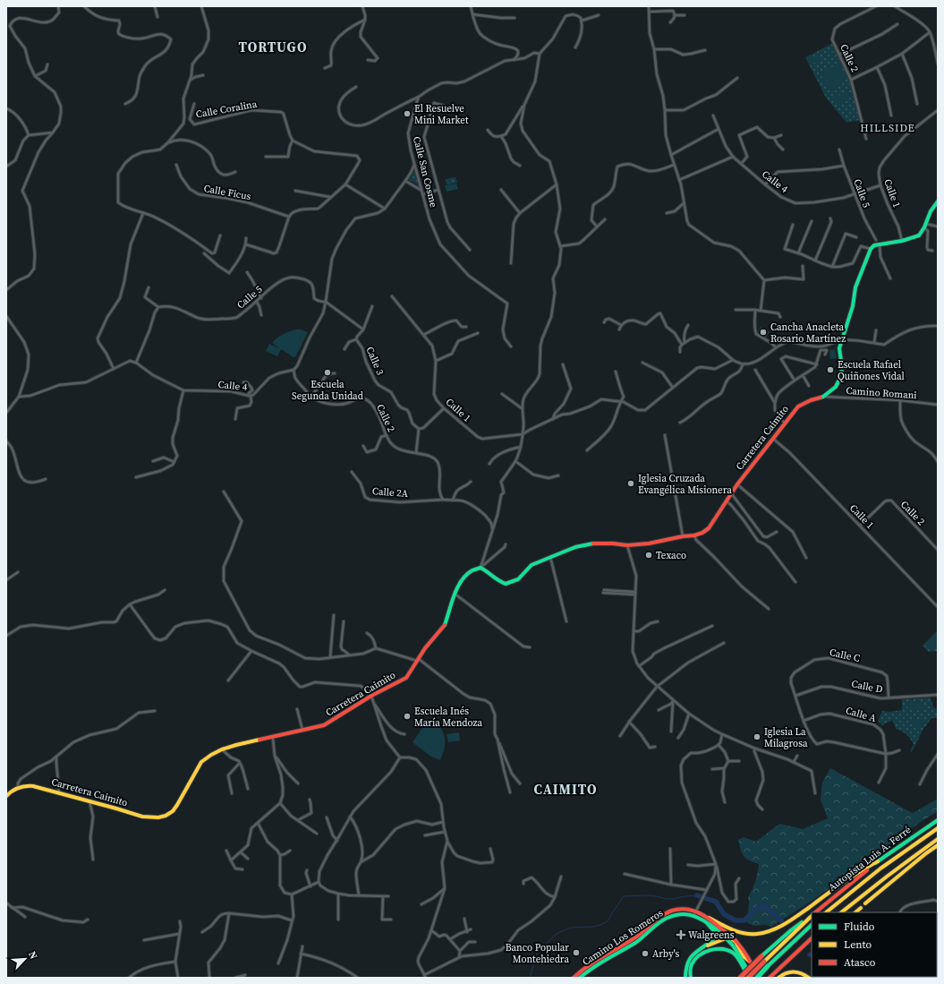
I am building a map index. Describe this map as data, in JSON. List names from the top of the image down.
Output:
{
  "streets": {
    "main road": ["Carretera Caimito", "Autopista Luis A. Ferré", "Camino Los Romeros"],
    "street": [
      "Calle 2",
      "Calle Coralina",
      "Calle San Cosme",
      "Calle 4",
      "Calle Ficus",
      "Calle 5",
      "Calle 1",
      "Calle 3",
      "Camino Romani",
      "Calle 2A",
      "Calle C",
      "Calle D",
      "Calle A"
    ]
  },
  "crossings": [
    ["Calle 2", "Calle 4"],
    ["Calle 2", "Calle 1"],
    ["Calle 2", "Calle 2A"],
    ["Calle 4", "Calle 5"],
    ["Calle 4", "Calle 1"],
    ["Calle 5", "Calle 3"],
    ["Calle 1", "Carretera Caimito"],
    ["Camino Romani", "Carretera Caimito"],
    ["Calle C", "Calle D"],
    ["Calle C", "Calle A"]
  ],
  "districts": ["TORTUGO", "HILLSIDE", "CAIMITO"],
  "places": {
    "other": [
      "El Resuelve Mini Market",
      "Cancha Anacleta Rosario Martínez",
      "Escuela Rafael Quiñones Vidal",
      "Escuela Segunda Unidad",
      "Iglesia Cruzada Evangélica Misionera",
      "Texaco",
      "Escuela Inés María Mendoza",
      "Iglesia La Milagrosa",
      "Banco Popular Montehiedra",
      "Arby's"
    ],
    "health": ["Walgreens"]
  },
  "legend": ["Fluido", "Lento", "Atasco"],
  "north": "top right"
}
